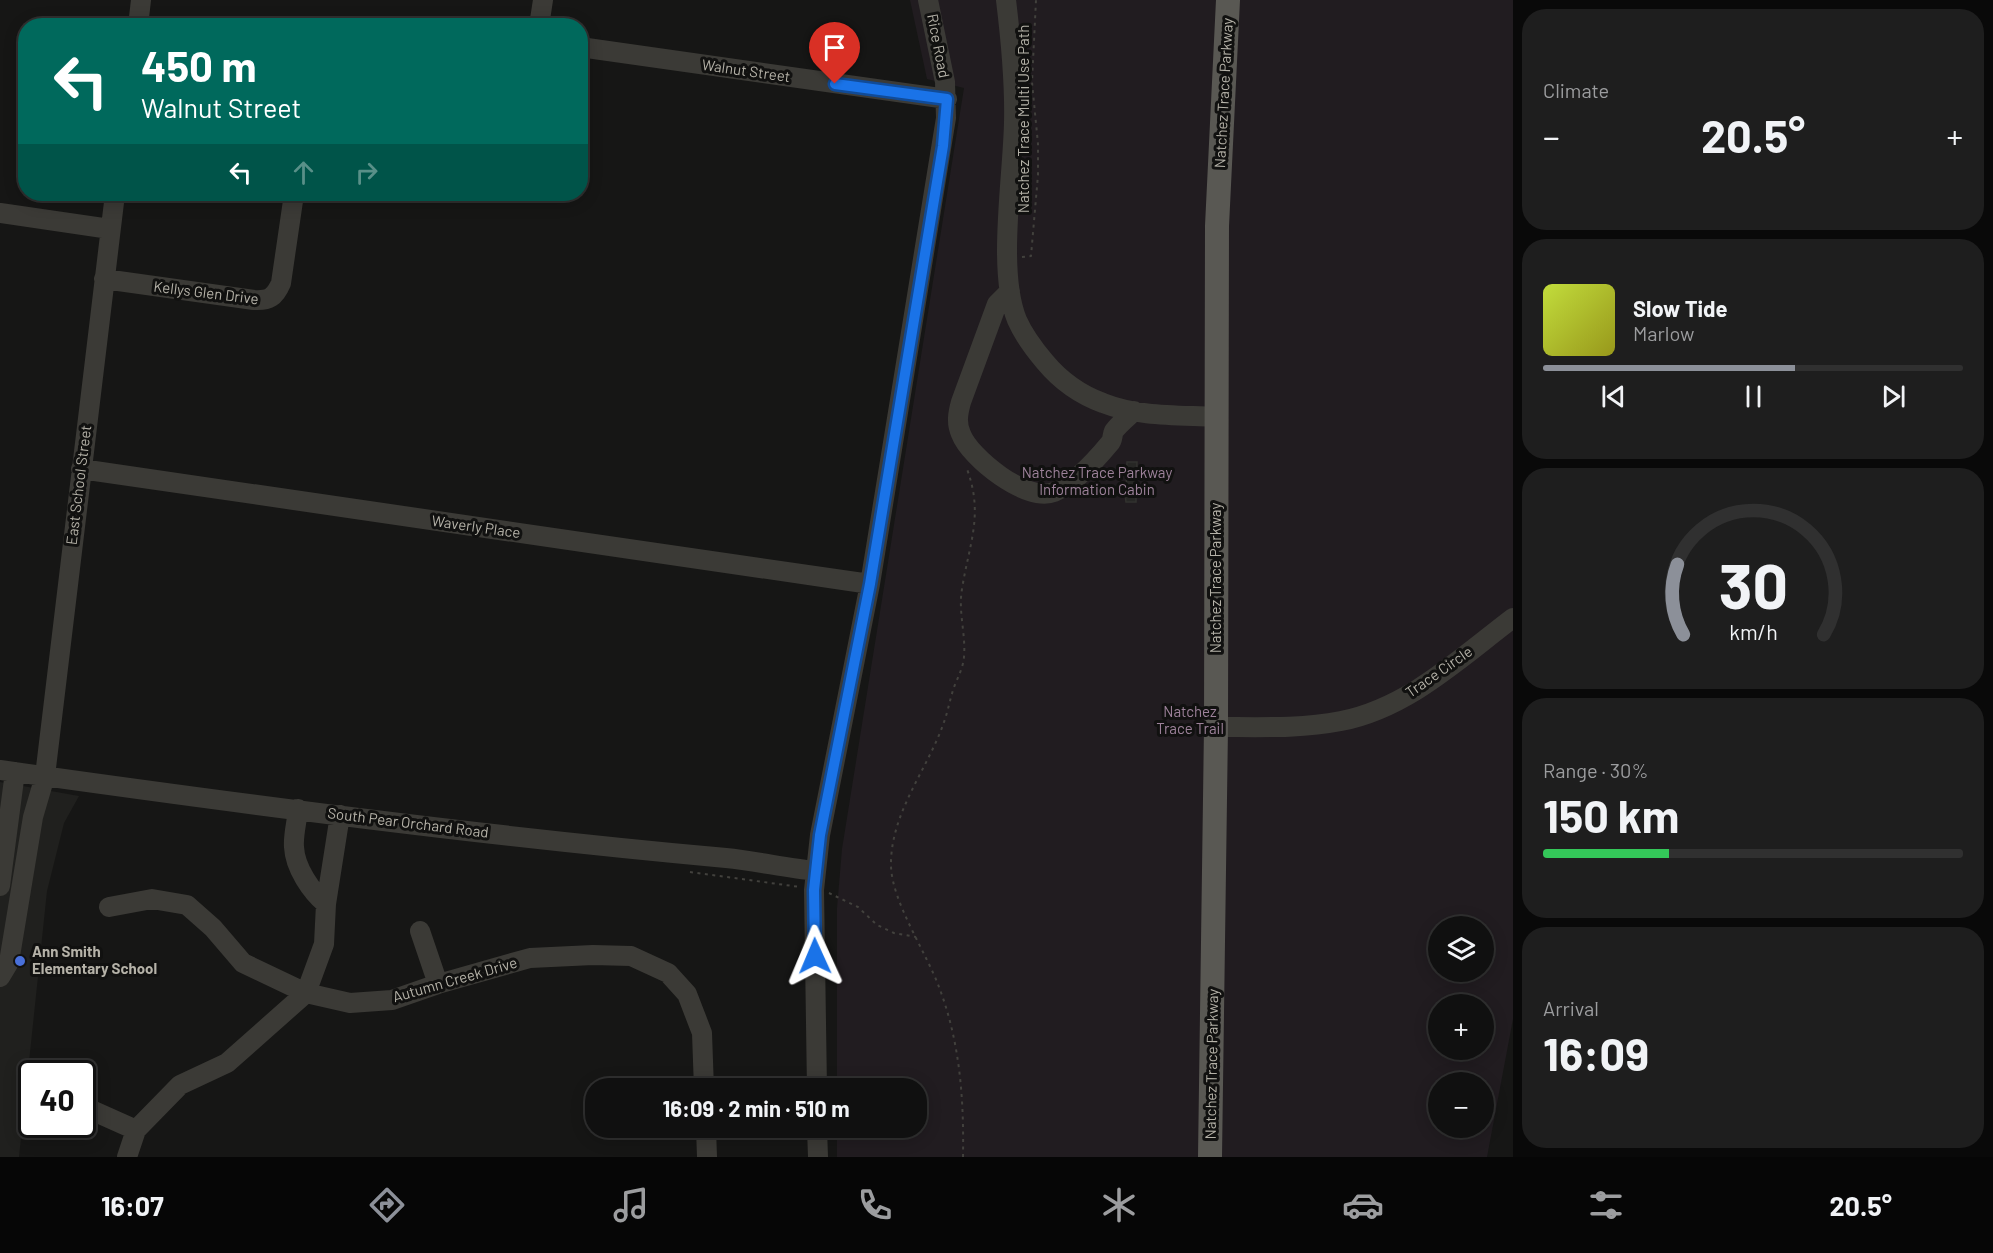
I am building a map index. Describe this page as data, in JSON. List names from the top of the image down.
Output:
{
  "streets": {
    "main road": ["Natchez Trace Parkway"],
    "street": [
      "Rice Road",
      "Walnut Street",
      "Kellys Glen Drive",
      "East School Street",
      "Waverly Place",
      "Trace Circle",
      "South Pear Orchard Road",
      "Autumn Creek Drive"
    ],
    "path": ["Natchez Trace Multi Use Path"]
  },
  "crossings": [
    ["Rice Road", "Walnut Street"],
    ["Rice Road", "Waverly Place"],
    ["Rice Road", "South Pear Orchard Road"],
    ["Natchez Trace Parkway", "Trace Circle"],
    ["Kellys Glen Drive", "East School Street"],
    ["East School Street", "Waverly Place"],
    ["East School Street", "South Pear Orchard Road"]
  ],
  "parks": ["Natchez Trace Parkway Information Cabin", "Natchez Trace Trail"],
  "places": ["Ann Smith Elementary School"],
  "page": {
    "tile": [
      "Climate",
      ["Range · 30%", "150 km"],
      ["Arrival", "16:09"]
    ],
    "turn": ["450 m", "Walnut Street"],
    "heat": ["−", "20.5°", "+"],
    "song": ["Slow Tide", "Marlow"],
    "map_buttons": ["+", "−"],
    "limit": "40",
    "trip": "16:09 · 2 min · 510 m",
    "tabs": ["16:07", "20.5°"],
    "gauge": ["30", "km/h"]
  }
}
